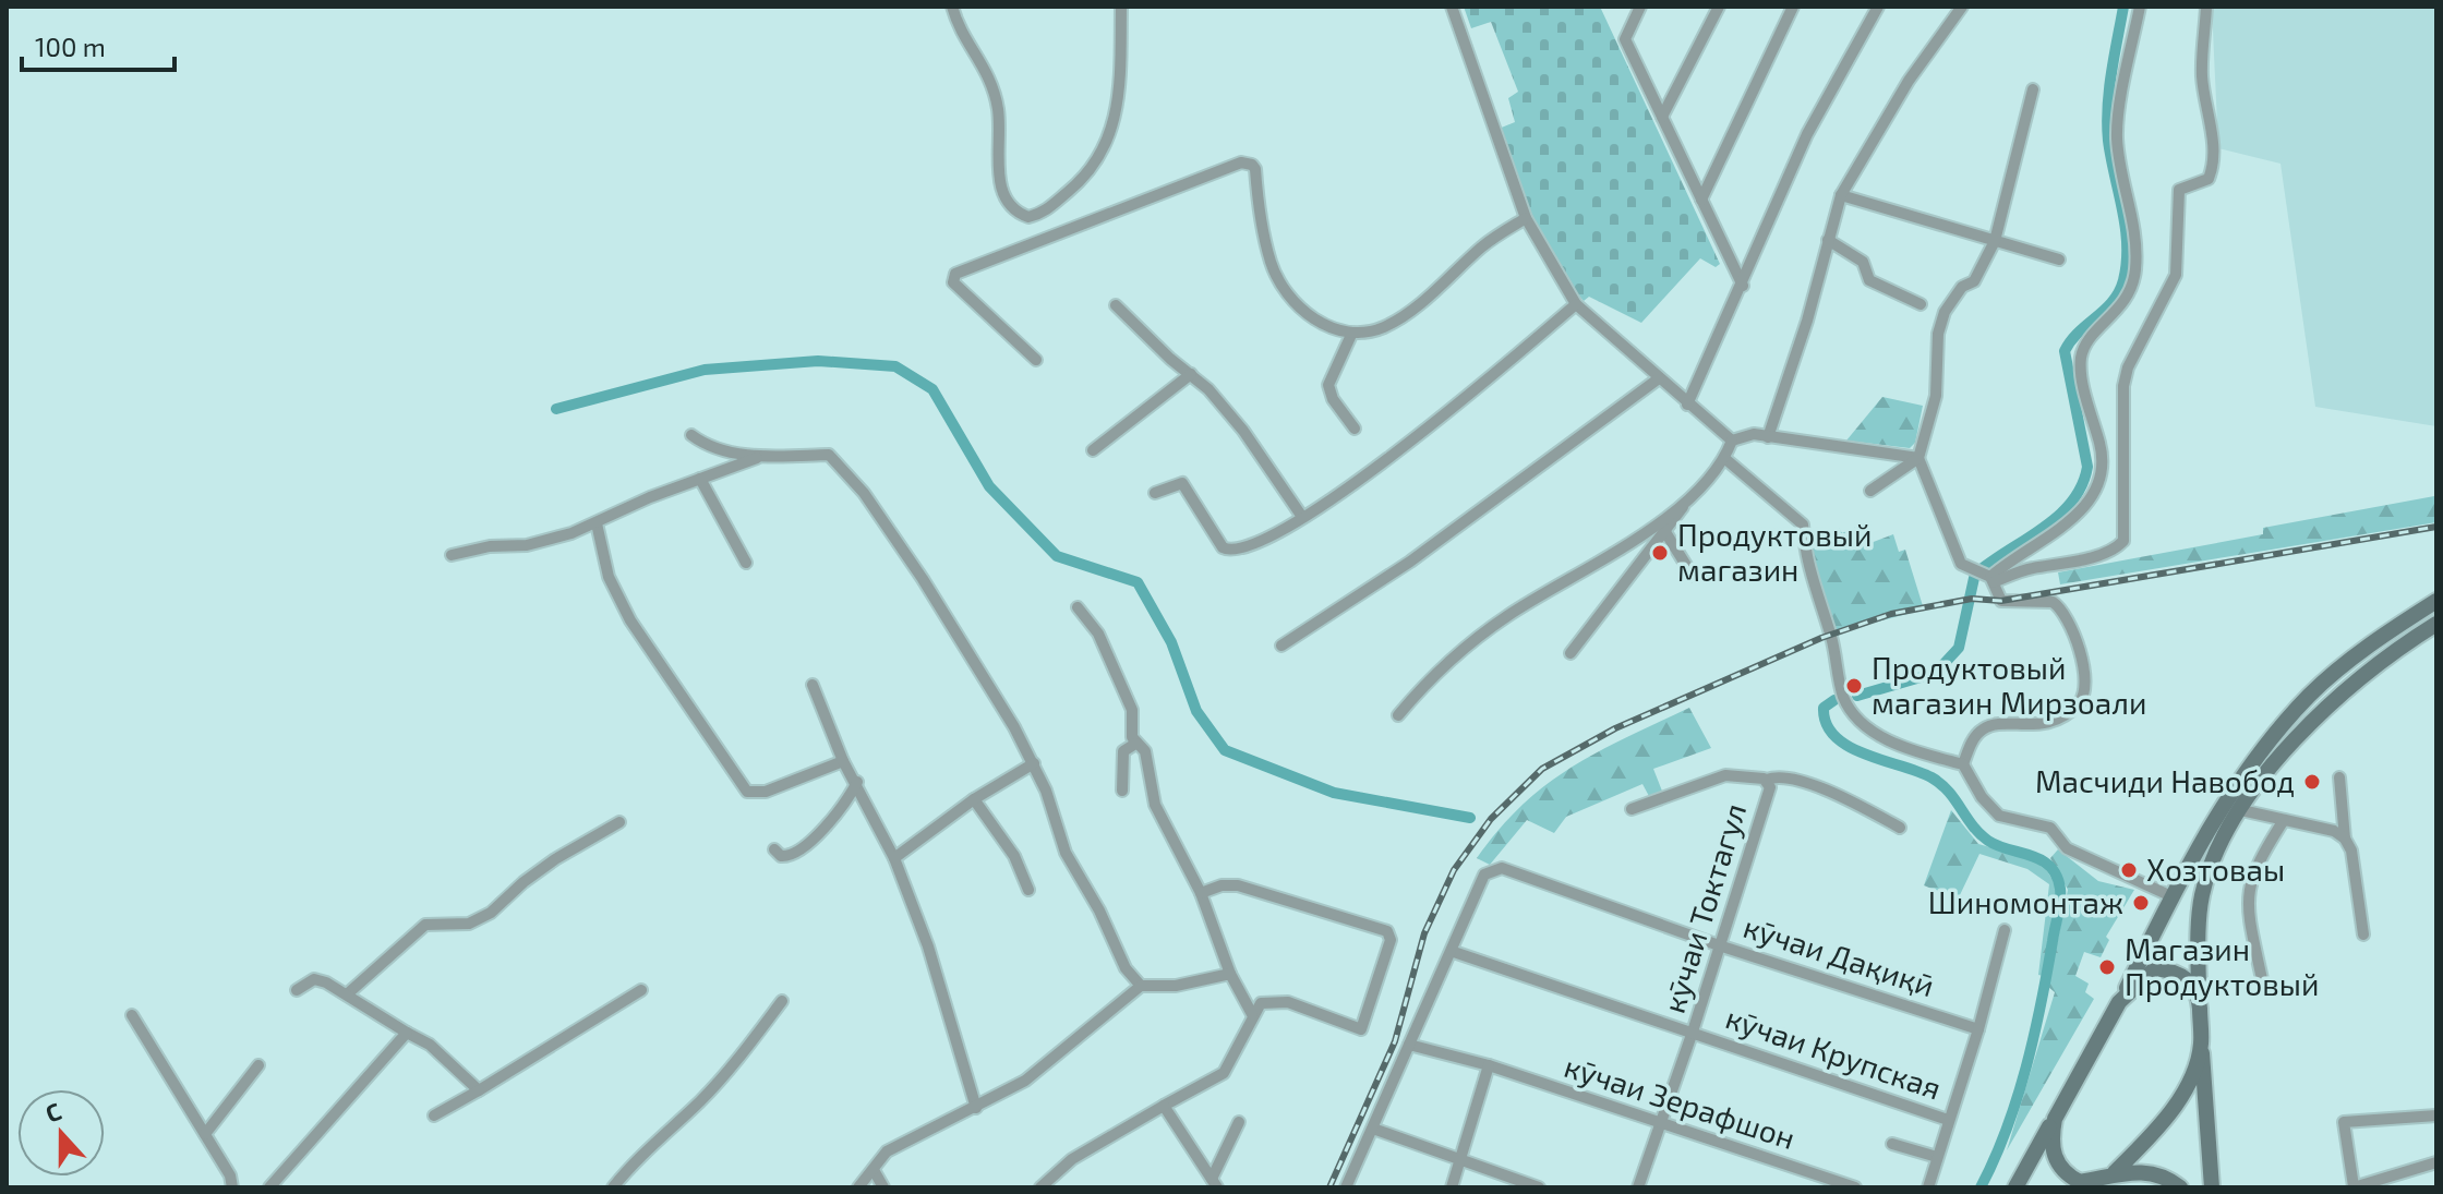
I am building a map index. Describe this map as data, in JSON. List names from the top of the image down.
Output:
{
  "streets": {
    "street": [
      "кӯчаи Токтагул",
      "кӯчаи Дақиқӣ",
      "кӯчаи Крупская",
      "кӯчаи Зерафшон"
    ]
  },
  "crossings": [
    ["кӯчаи Токтагул", "кӯчаи Дақиқӣ"],
    ["кӯчаи Токтагул", "кӯчаи Крупская"],
    ["кӯчаи Токтагул", "кӯчаи Зерафшон"],
    ["кӯчаи Дақиқӣ", "кӯчаи Крупская"]
  ],
  "places": [
    "Продуктовый магазин",
    "Продуктовый магазин Мирзоали",
    "Масчиди Навобод",
    "Хозтоваы",
    "Шиномонтаж",
    "Магазин Продуктовый"
  ],
  "scale_bar": "100 m",
  "north": "top"
}
